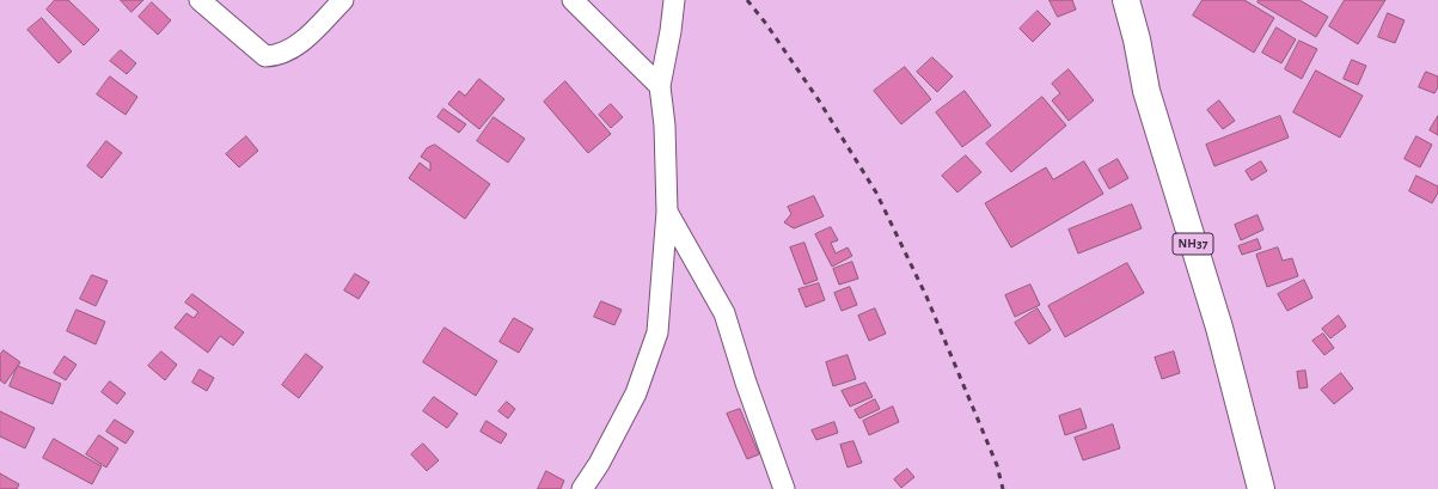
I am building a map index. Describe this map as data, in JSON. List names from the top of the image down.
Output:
{
  "streets": {
    "highway": ["NH37"]
  }
}
